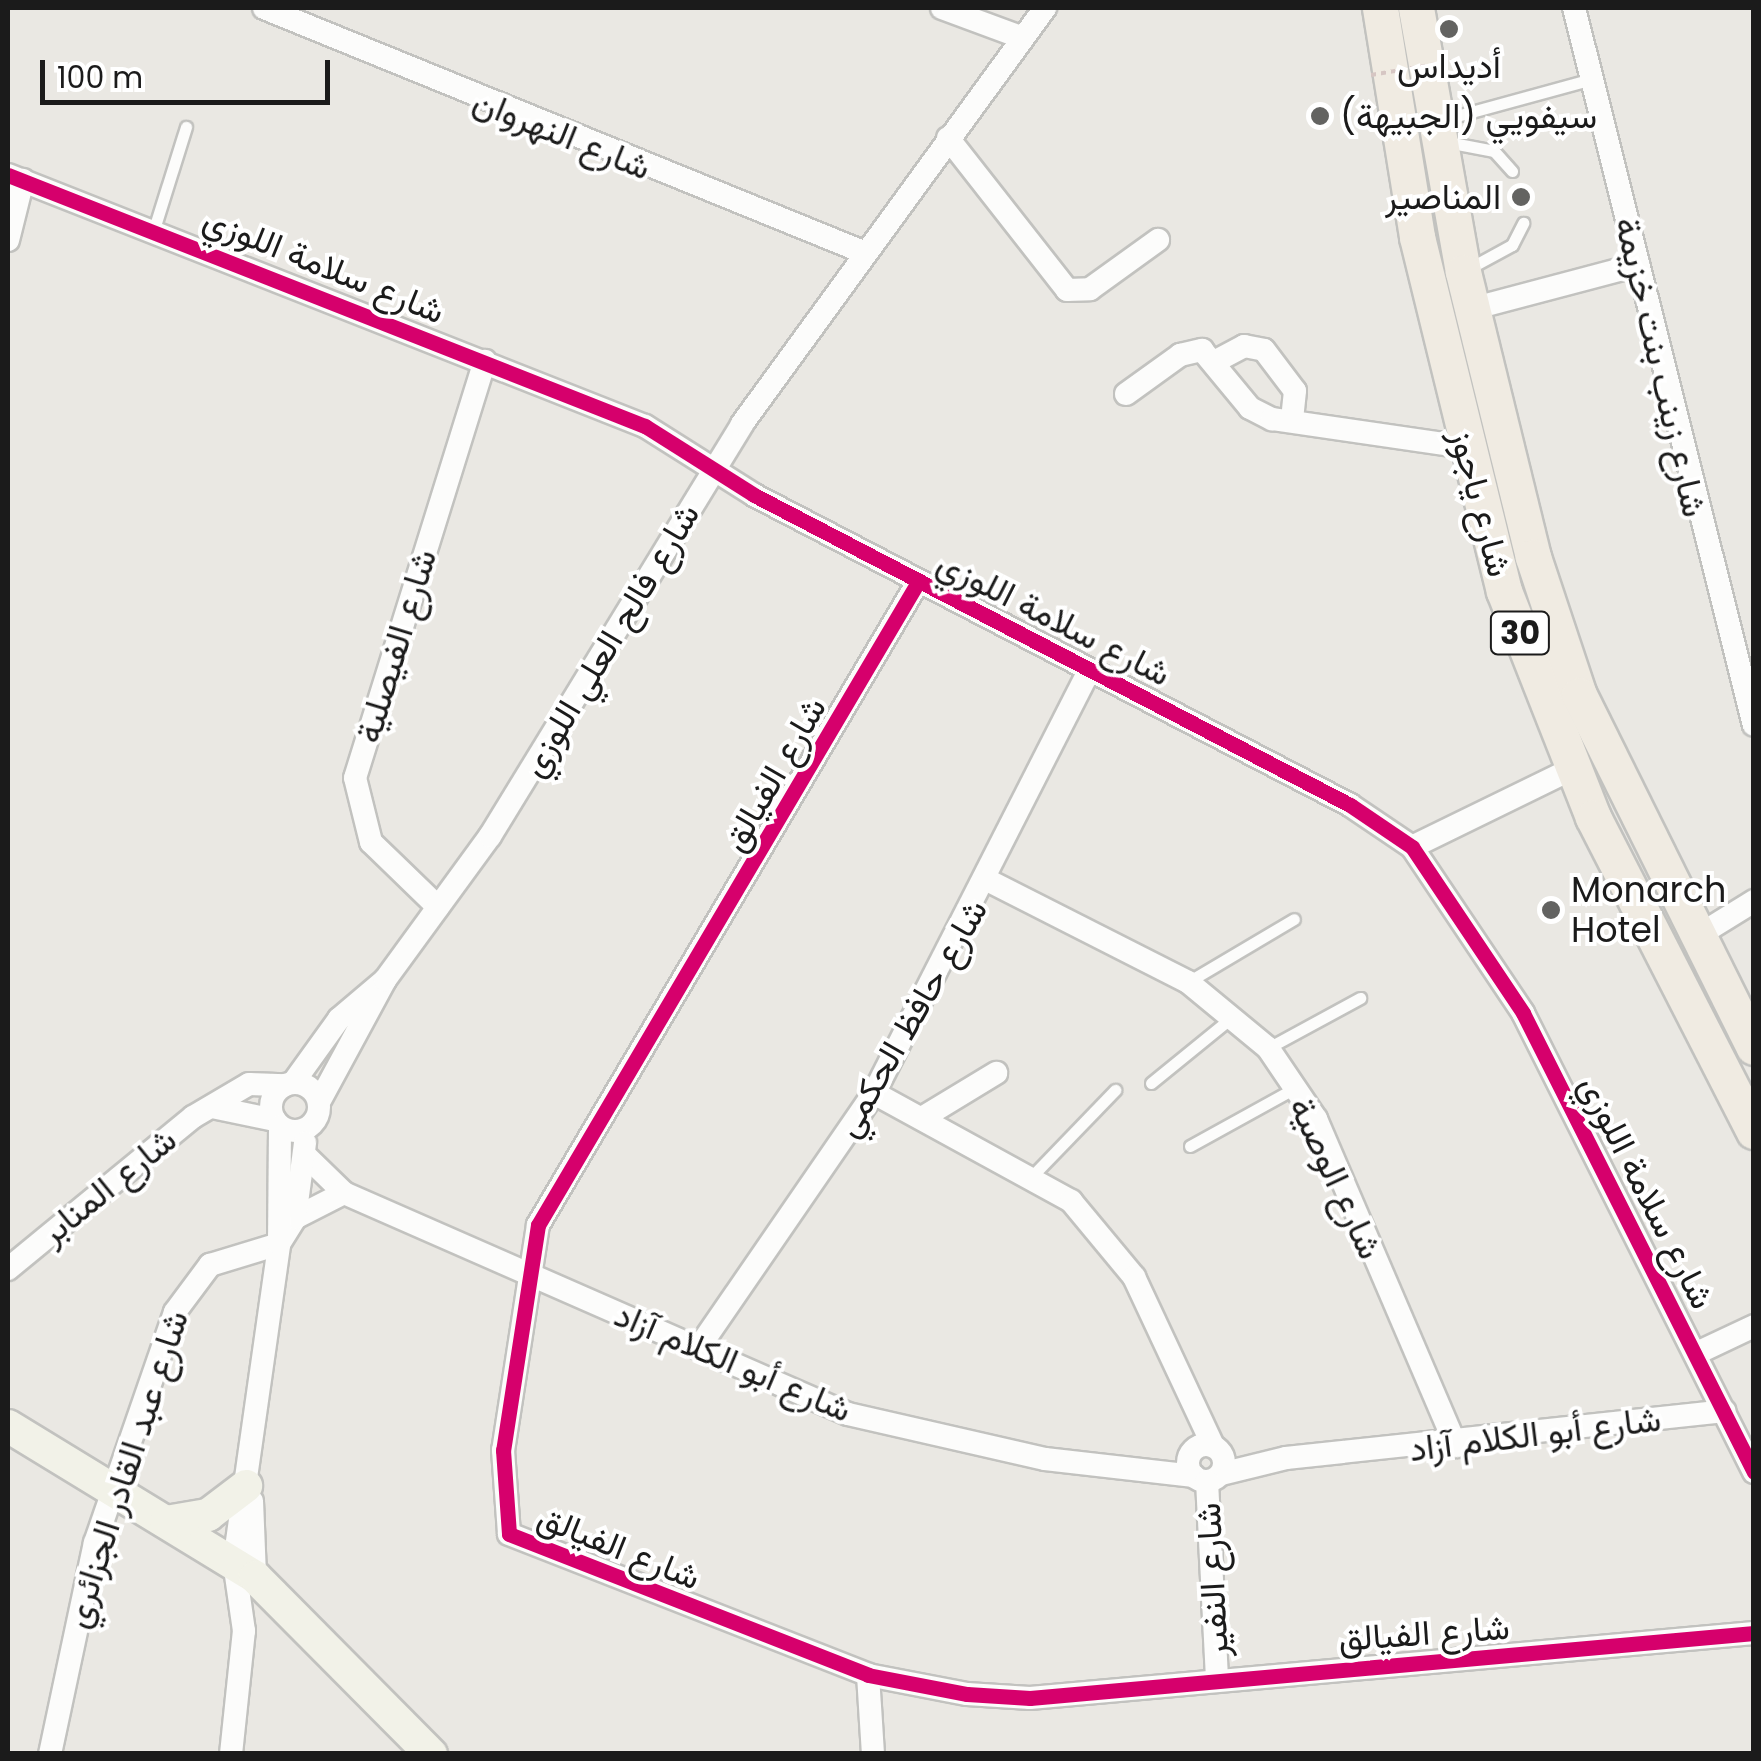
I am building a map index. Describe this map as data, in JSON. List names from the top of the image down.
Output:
{
  "streets": {
    "main road": ["شارع ياجوز", "30"],
    "street": [
      "شارع النهروان",
      "شارع سلامة اللوزي",
      "شارع زينب بنت خزيمة",
      "شارع فالح العلي اللوزي",
      "شارع الفيصلية",
      "شارع الفيالق",
      "شارع حافظ الحكمي",
      "شارع الوصية",
      "شارع المنابر",
      "شارع أبو الكلام آزاد",
      "شارع عبد القادر الجزائري",
      "شارع النفير"
    ]
  },
  "crossings": [
    ["شارع النهروان", "شارع فالح العلي اللوزي"],
    ["شارع سلامة اللوزي", "شارع فالح العلي اللوزي"],
    ["شارع سلامة اللوزي", "شارع الفيصلية"],
    ["شارع سلامة اللوزي", "شارع الفيالق"],
    ["شارع سلامة اللوزي", "شارع حافظ الحكمي"],
    ["شارع سلامة اللوزي", "شارع أبو الكلام آزاد"],
    ["شارع فالح العلي اللوزي", "شارع الفيصلية"],
    ["شارع فالح العلي اللوزي", "شارع المنابر"],
    ["شارع الفيالق", "شارع أبو الكلام آزاد"],
    ["شارع الفيالق", "شارع النفير"],
    ["شارع حافظ الحكمي", "شارع الوصية"],
    ["شارع حافظ الحكمي", "شارع أبو الكلام آزاد"],
    ["شارع حافظ الحكمي", "شارع النفير"],
    ["شارع الوصية", "شارع أبو الكلام آزاد"],
    ["شارع أبو الكلام آزاد", "شارع النفير"]
  ],
  "places": [
    "أديداس",
    "سيفويي (الجبيهة)",
    "المناصير",
    "Monarch Hotel"
  ],
  "scale_bar": "100 m"
}
